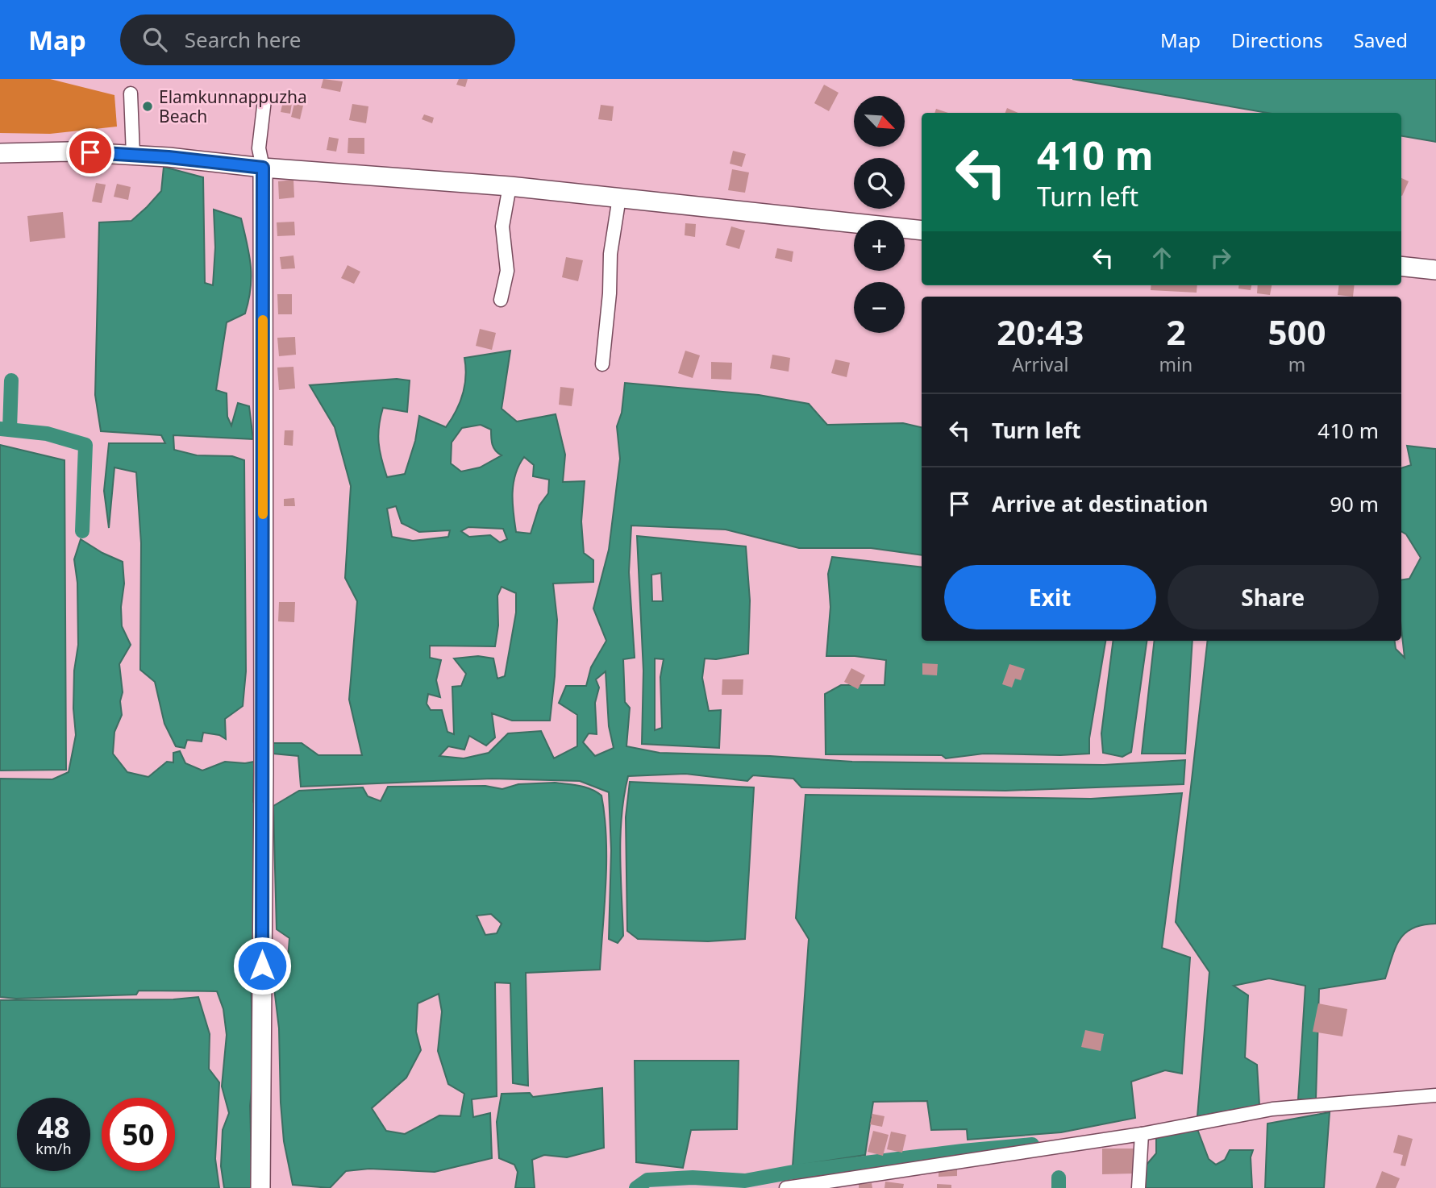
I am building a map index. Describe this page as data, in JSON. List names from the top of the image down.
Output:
{
  "places": ["Elamkunnappuzha Beach"],
  "north": "bottom right",
  "page": {
    "header": "Map",
    "search": "Search here",
    "nav": ["Map", "Directions", "Saved"],
    "map_buttons": ["+", "−"],
    "turn": ["410 m", "Turn left"],
    "eta": [
      "20:43",
      "Arrival",
      "2",
      "min",
      "500",
      "m"
    ],
    "list": [
      {
        "name": "Turn left",
        "value": "410 m"
      },
      {
        "name": "Arrive at destination",
        "value": "90 m"
      }
    ],
    "buttons": ["Exit", "Share"],
    "speed": "48 km/h",
    "limit": "50"
  }
}
